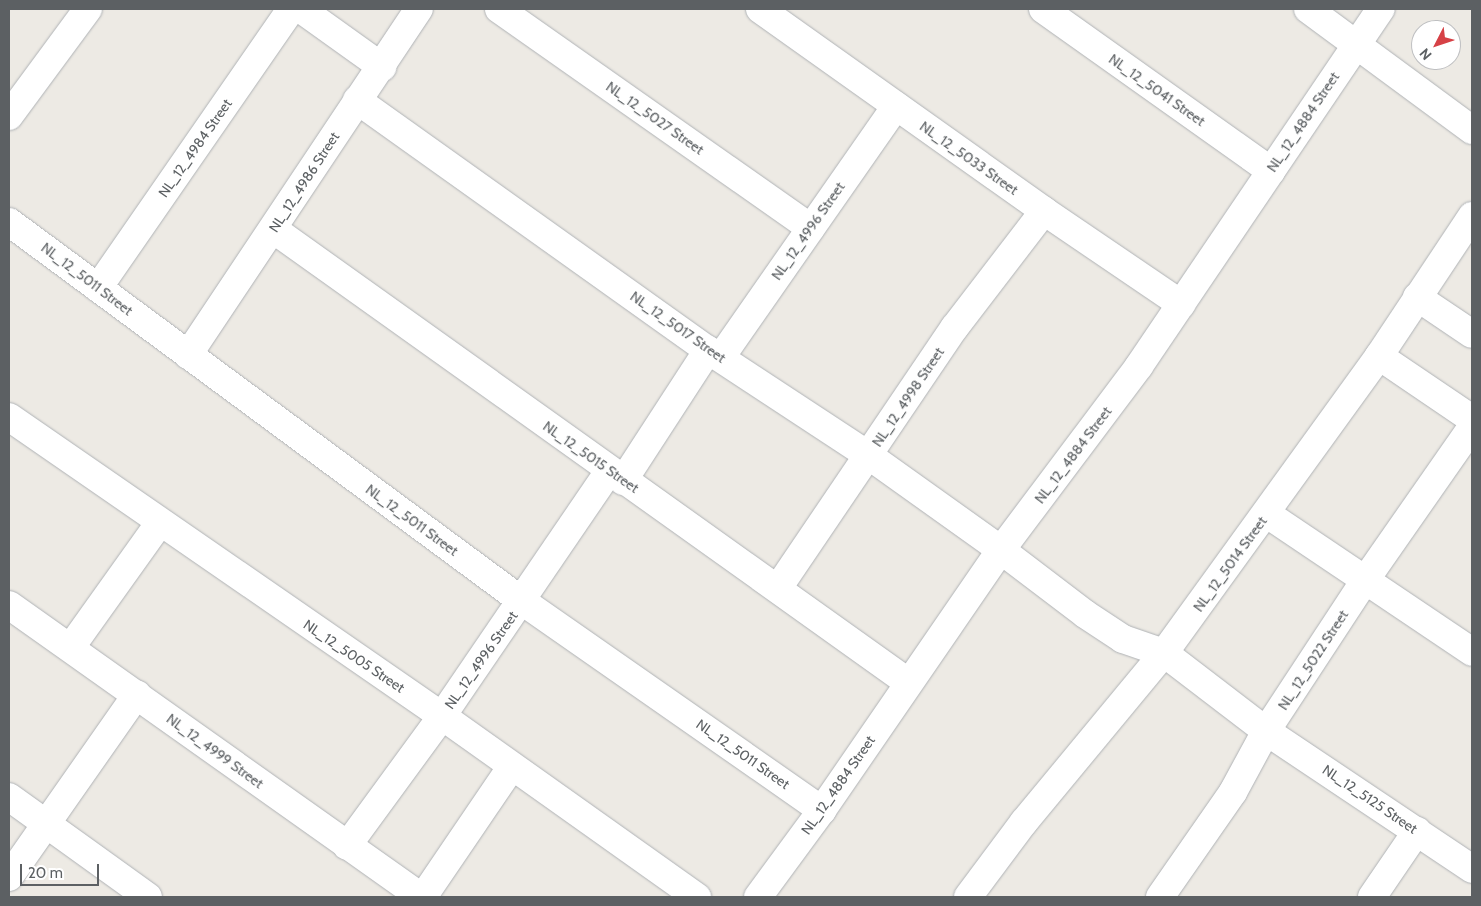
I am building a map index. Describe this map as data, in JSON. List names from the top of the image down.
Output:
{
  "streets": {
    "street": [
      "NL_12_5041 Street",
      "NL_12_5027 Street",
      "NL_12_4884 Street",
      "NL_12_4984 Street",
      "NL_12_5033 Street",
      "NL_12_4986 Street",
      "NL_12_4996 Street",
      "NL_12_5011 Street",
      "NL_12_5017 Street",
      "NL_12_4998 Street",
      "NL_12_5015 Street",
      "NL_12_5014 Street",
      "NL_12_5005 Street",
      "NL_12_5022 Street",
      "NL_12_4999 Street",
      "NL_12_5125 Street"
    ]
  },
  "crossings": [
    ["NL_12_5041 Street", "NL_12_4884 Street"],
    ["NL_12_5027 Street", "NL_12_4996 Street"],
    ["NL_12_4884 Street", "NL_12_5033 Street"],
    ["NL_12_4884 Street", "NL_12_5011 Street"],
    ["NL_12_4884 Street", "NL_12_5017 Street"],
    ["NL_12_4884 Street", "NL_12_5015 Street"],
    ["NL_12_4984 Street", "NL_12_5011 Street"],
    ["NL_12_5033 Street", "NL_12_4996 Street"],
    ["NL_12_5033 Street", "NL_12_4998 Street"],
    ["NL_12_4986 Street", "NL_12_5011 Street"],
    ["NL_12_4986 Street", "NL_12_5017 Street"],
    ["NL_12_4986 Street", "NL_12_5015 Street"],
    ["NL_12_4996 Street", "NL_12_5011 Street"],
    ["NL_12_4996 Street", "NL_12_5017 Street"],
    ["NL_12_4996 Street", "NL_12_5015 Street"],
    ["NL_12_4996 Street", "NL_12_5005 Street"],
    ["NL_12_4996 Street", "NL_12_4999 Street"],
    ["NL_12_5017 Street", "NL_12_4998 Street"],
    ["NL_12_5017 Street", "NL_12_5014 Street"],
    ["NL_12_5017 Street", "NL_12_5125 Street"],
    ["NL_12_4998 Street", "NL_12_5015 Street"],
    ["NL_12_5014 Street", "NL_12_5125 Street"],
    ["NL_12_5022 Street", "NL_12_5125 Street"]
  ],
  "scale_bar": "20 m",
  "north": "bottom left"
}
